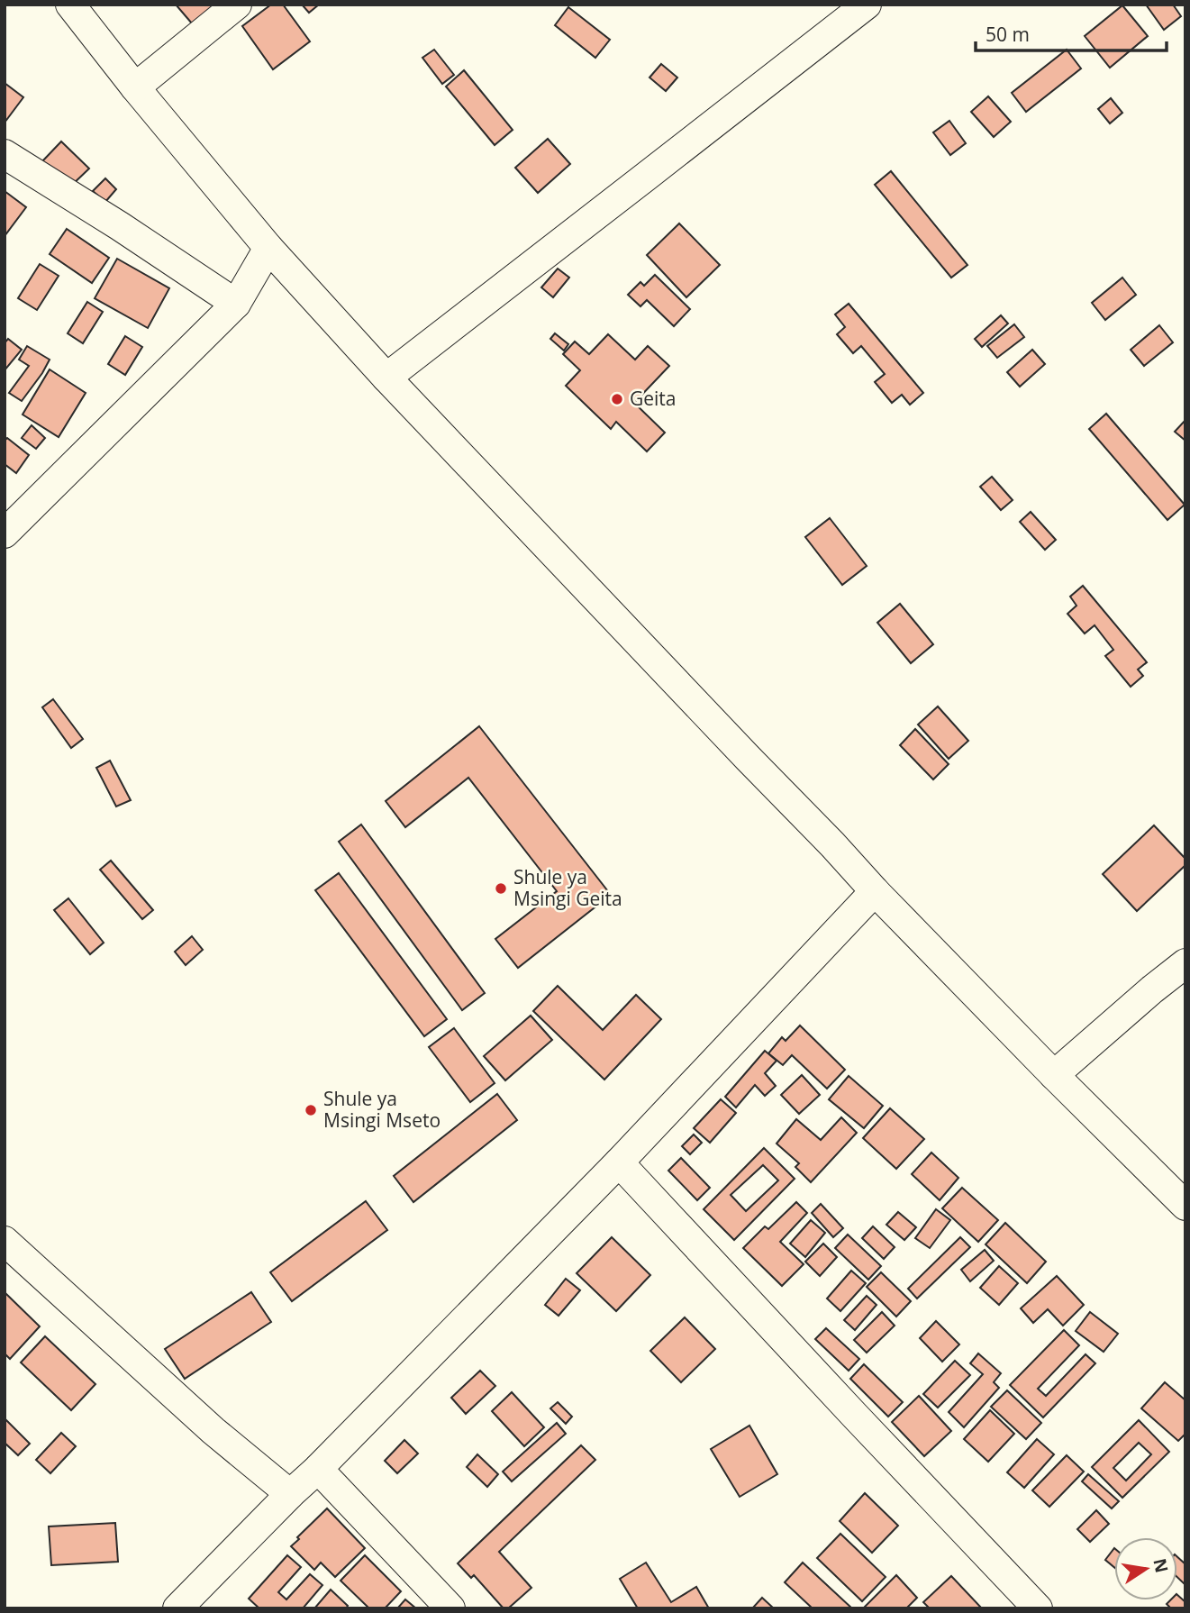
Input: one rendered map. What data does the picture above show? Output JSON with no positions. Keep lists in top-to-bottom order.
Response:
{
  "places": ["Geita", "Shule ya Msingi Geita", "Shule ya Msingi Mseto"],
  "scale_bar": "50 m",
  "north": "right"
}
